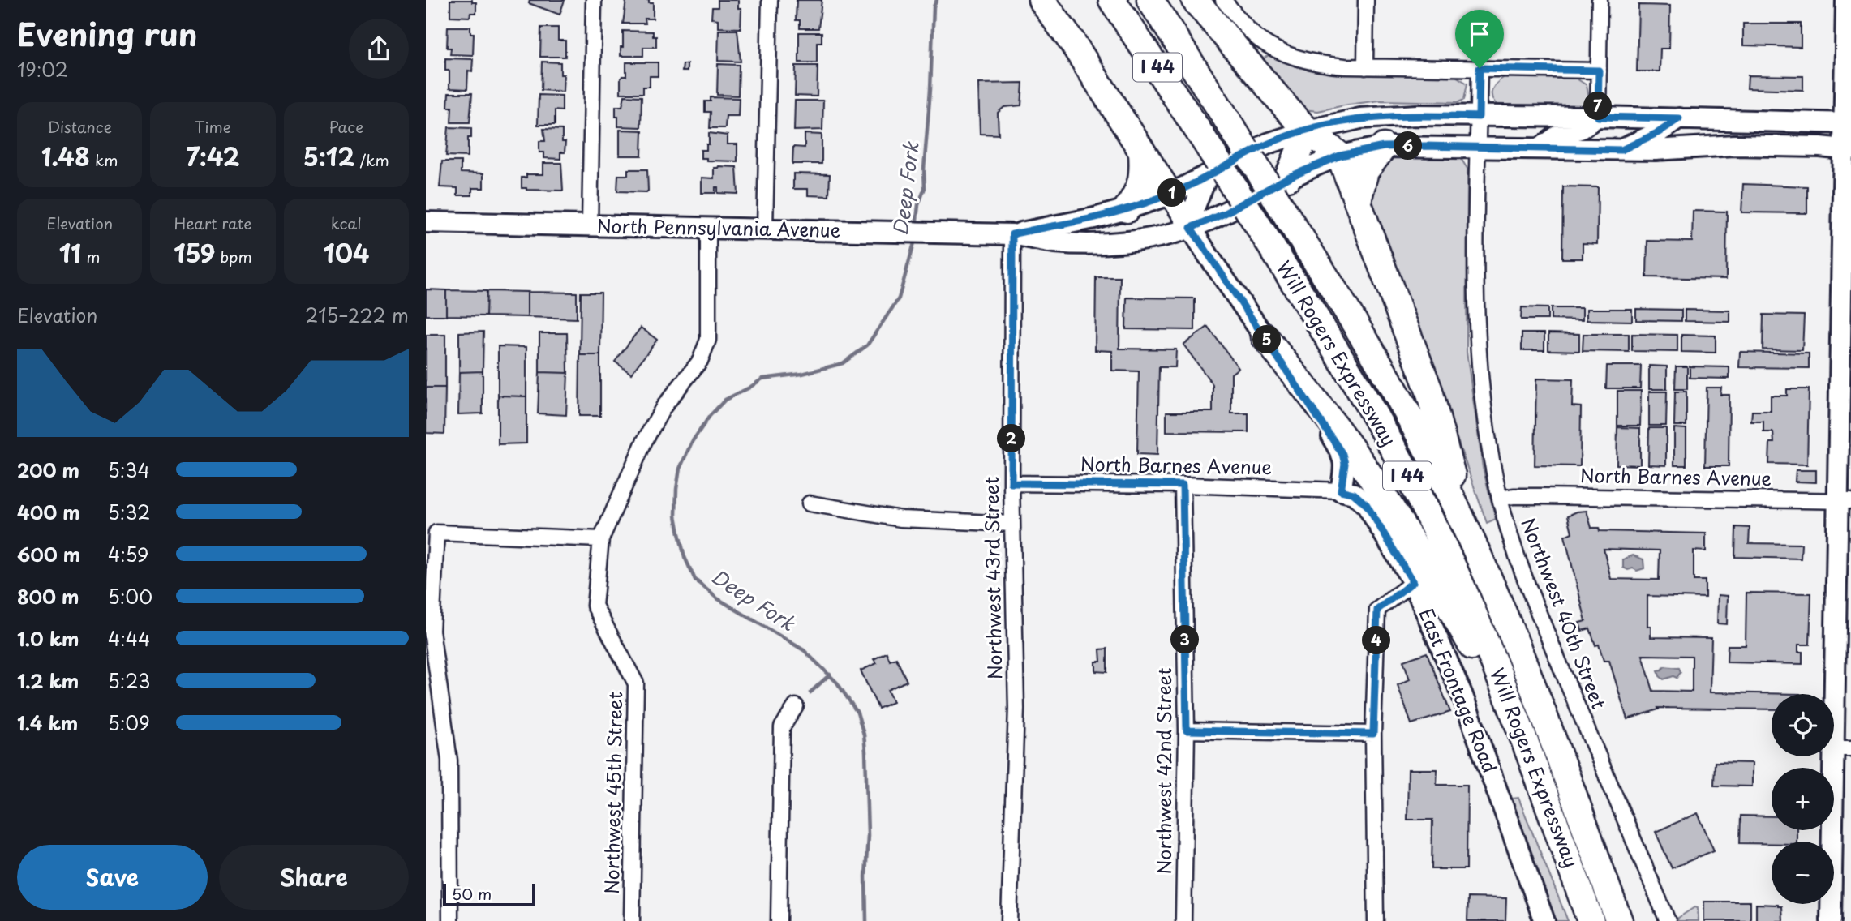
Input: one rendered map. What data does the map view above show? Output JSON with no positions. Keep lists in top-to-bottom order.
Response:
{
  "streets": {
    "highway": ["I 44", "Will Rogers Expressway"],
    "main road": ["North Pennsylvania Avenue", "East Frontage Road"],
    "street": [
      "North Barnes Avenue",
      "Northwest 43rd Street",
      "Northwest 40th Street",
      "Northwest 42nd Street",
      "Northwest 45th Street"
    ]
  },
  "crossings": [
    ["North Pennsylvania Avenue", "Northwest 43rd Street"],
    ["North Pennsylvania Avenue", "Northwest 40th Street"],
    ["North Pennsylvania Avenue", "Northwest 45th Street"],
    ["North Barnes Avenue", "Northwest 43rd Street"],
    ["North Barnes Avenue", "Northwest 40th Street"],
    ["North Barnes Avenue", "East Frontage Road"],
    ["North Barnes Avenue", "Northwest 42nd Street"]
  ],
  "water": ["Deep Fork"],
  "scale_bar": "50 m",
  "page": {
    "heading": ["Evening run", "19:02"],
    "pins": [
      "7",
      "6",
      "1",
      "5",
      "2",
      "3",
      "4"
    ],
    "stats": [
      ["Distance", "1.48 km"],
      ["Time", "7:42"],
      ["Pace", "5:12 /km"],
      ["Elevation", "11 m"],
      ["Heart rate", "159 bpm"],
      ["kcal", "104"]
    ],
    "chart": ["Elevation", "215–222 m"],
    "list": [
      {
        "name": "200 m",
        "note": "5:34"
      },
      {
        "name": "400 m",
        "note": "5:32"
      },
      {
        "name": "600 m",
        "note": "4:59"
      },
      {
        "name": "800 m",
        "note": "5:00"
      },
      {
        "name": "1.0 km",
        "note": "4:44"
      },
      {
        "name": "1.2 km",
        "note": "5:23"
      },
      {
        "name": "1.4 km",
        "note": "5:09"
      }
    ],
    "map_buttons": ["+", "−"],
    "buttons": ["Save", "Share"],
    "scale": "50 m"
  }
}
